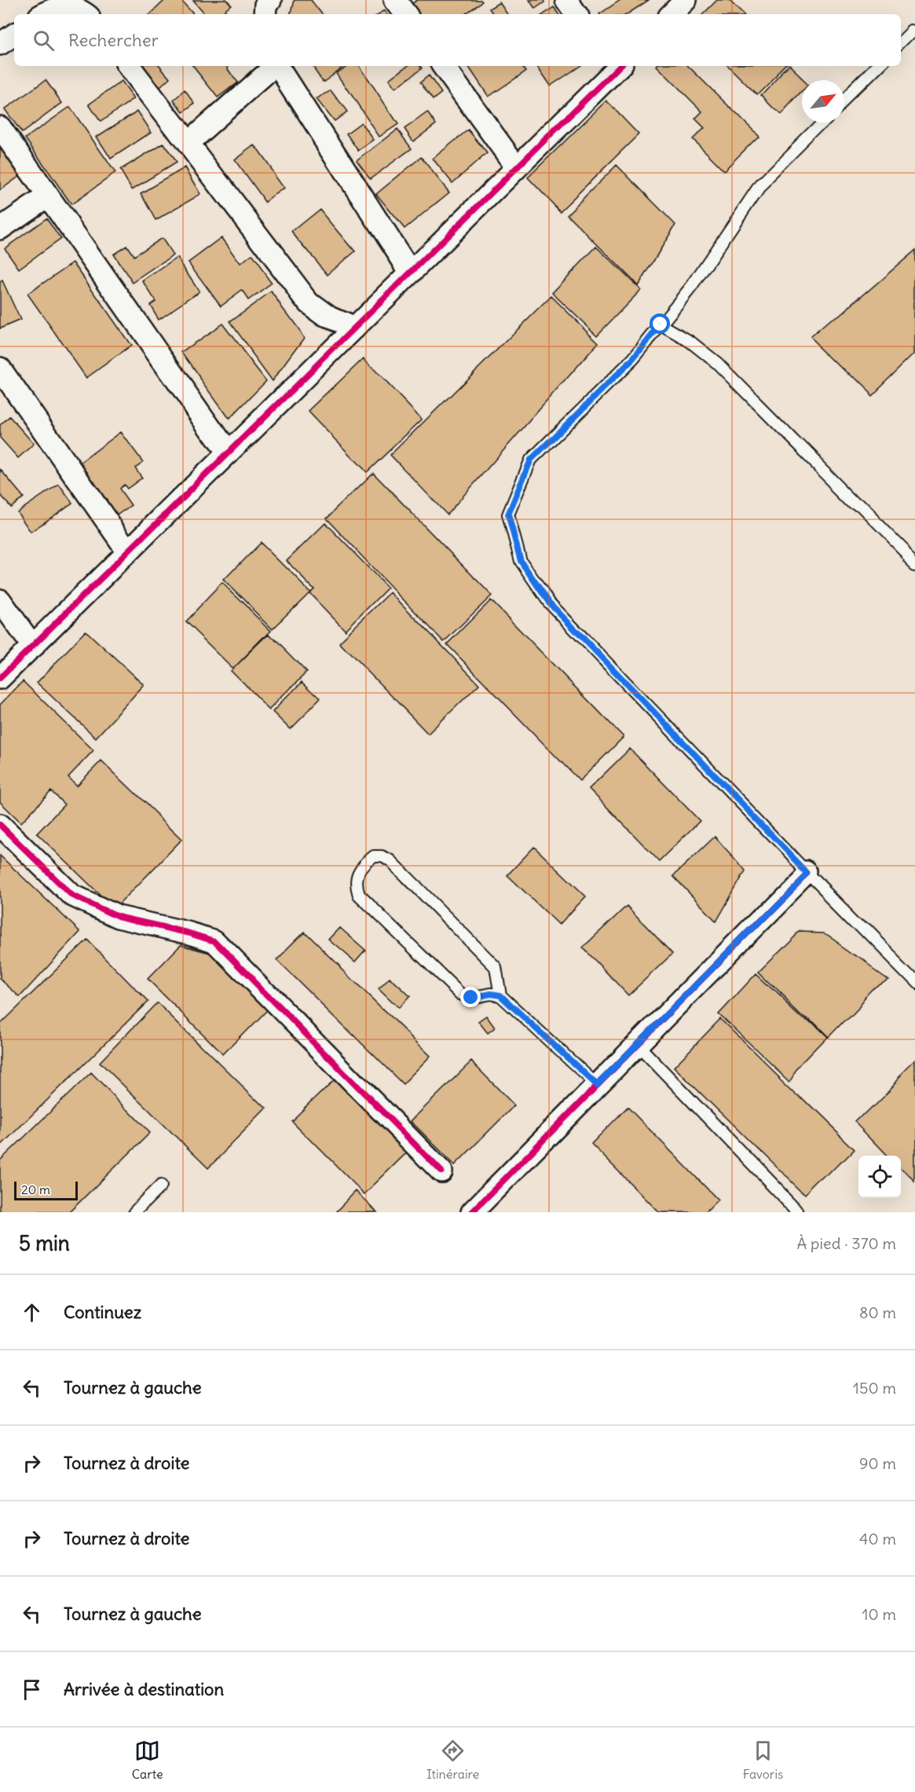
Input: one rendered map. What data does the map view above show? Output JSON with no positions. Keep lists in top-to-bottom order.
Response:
{
  "scale_bar": "20 m",
  "north": "top right",
  "page": {
    "search": "Rechercher",
    "scale": "20 m",
    "heading": ["5 min", "À pied · 370 m"],
    "list": [
      ["Continuez", "80 m"],
      ["Tournez à gauche", "150 m"],
      ["Tournez à droite", "90 m"],
      ["Tournez à droite", "40 m"],
      ["Tournez à gauche", "10 m"],
      "Arrivée à destination"
    ],
    "nav": ["Carte", "Itinéraire", "Favoris"]
  }
}
